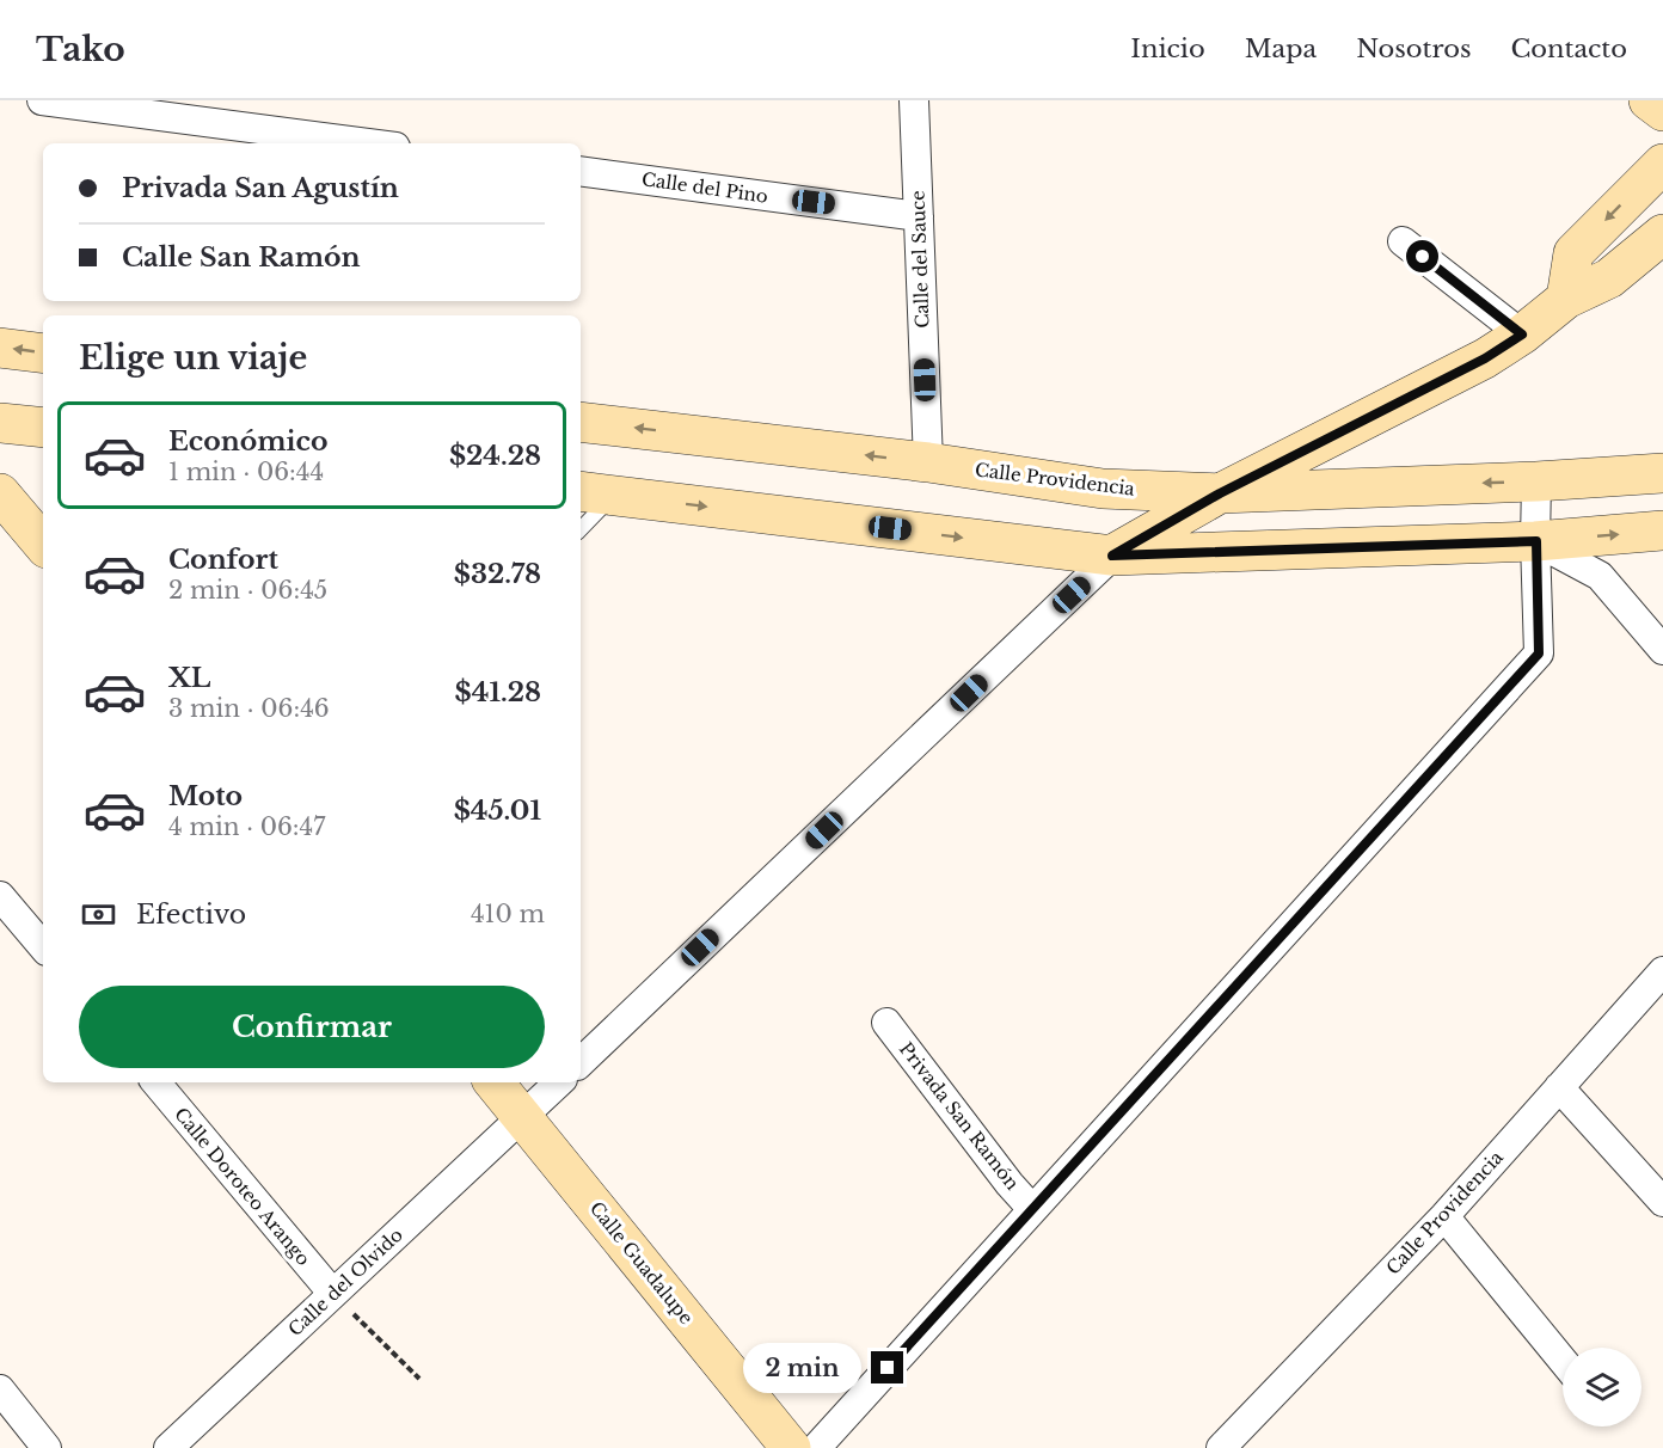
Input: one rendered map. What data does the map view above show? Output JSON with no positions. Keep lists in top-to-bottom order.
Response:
{
  "streets": {
    "main road": ["Calle Providencia", "Calle Guadalupe"],
    "street": [
      "Calle del Pino",
      "Calle del Sauce",
      "Privada San Ramón",
      "Calle Doroteo Arango",
      "Calle del Olvido"
    ]
  },
  "crossings": [
    ["Calle del Pino", "Calle del Sauce"],
    ["Calle del Sauce", "Calle Providencia"],
    ["Calle Doroteo Arango", "Calle del Olvido"],
    ["Calle Guadalupe", "Calle del Olvido"]
  ],
  "page": {
    "header": "Tako",
    "nav": [
      "Inicio",
      "Mapa",
      "Nosotros",
      "Contacto"
    ],
    "banner": ["Privada San Agustín", "Calle San Ramón"],
    "heading": "Elige un viaje",
    "list": [
      {
        "name": "Económico",
        "note": "1 min · 06:44",
        "value": "$24.28"
      },
      {
        "name": "Confort",
        "note": "2 min · 06:45",
        "value": "$32.78"
      },
      {
        "name": "XL",
        "note": "3 min · 06:46",
        "value": "$41.28"
      },
      {
        "name": "Moto",
        "note": "4 min · 06:47",
        "value": "$45.01"
      }
    ],
    "pay": ["Efectivo", "410 m"],
    "buttons": "Confirmar",
    "bubble": "2 min"
  }
}
